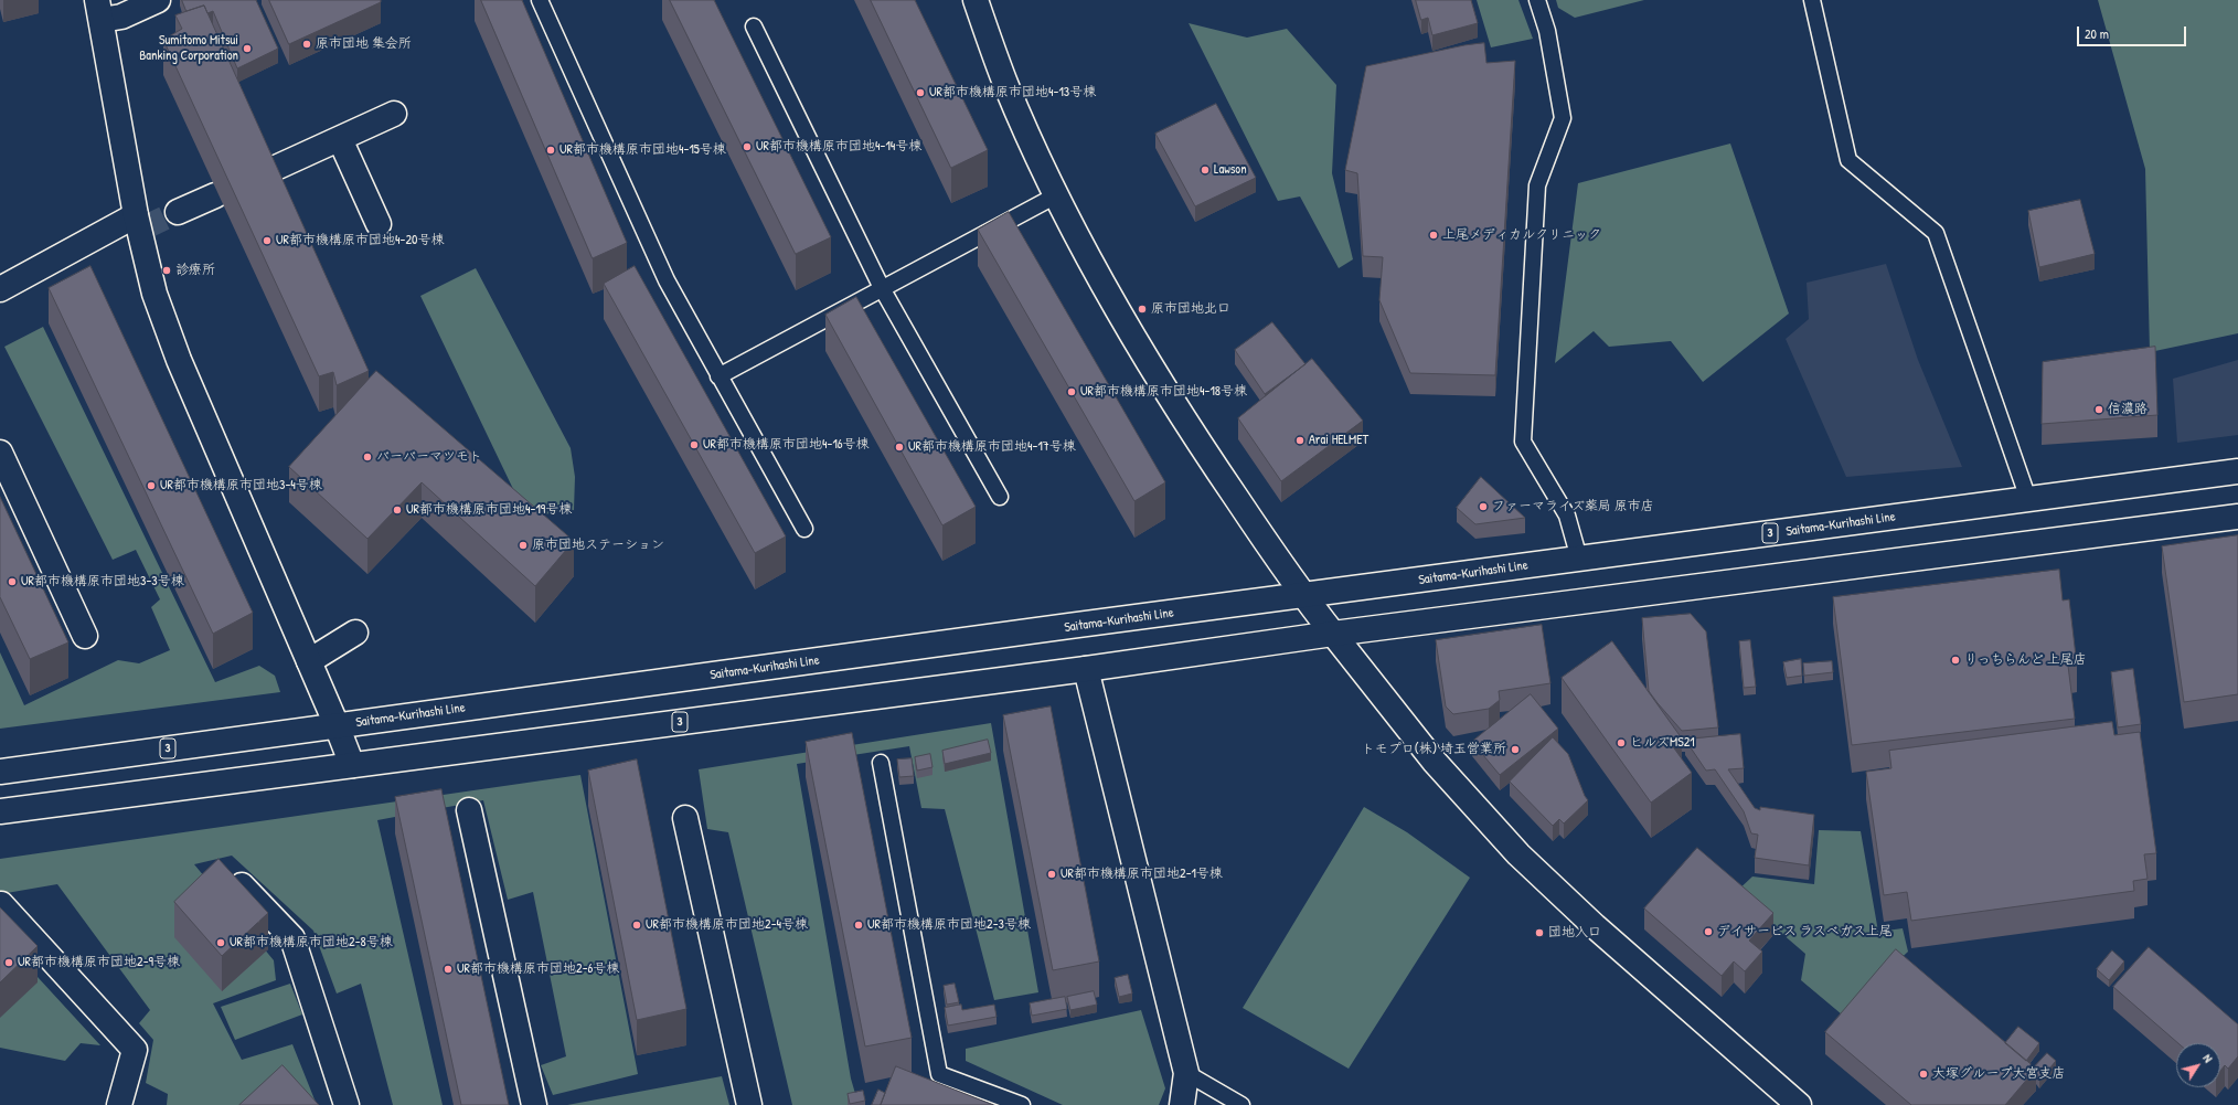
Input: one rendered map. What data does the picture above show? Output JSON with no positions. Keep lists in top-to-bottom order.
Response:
{
  "streets": {
    "street": ["Saitama-Kurihashi Line", "3"]
  },
  "places": [
    "原市団地 集会所",
    "Sumitomo Mitsui Banking Corporation",
    "UR都市機構原市団地4-13号棟",
    "UR都市機構原市団地4-14号棟",
    "UR都市機構原市団地4-15号棟",
    "Lawson",
    "上尾メディカルクリニック",
    "UR都市機構原市団地4-20号棟",
    "診療所",
    "原市団地北口",
    "UR都市機構原市団地4-18号棟",
    "信濃路",
    "Arai HELMET",
    "UR都市機構原市団地4-16号棟",
    "UR都市機構原市団地4-17号棟",
    "バーバーマツモト",
    "UR都市機構原市団地3-4号棟",
    "ファーマライズ薬局 原市店",
    "UR都市機構原市団地4-19号棟",
    "原市団地ステーション",
    "UR都市機構原市団地3-3号棟",
    "りっちらんど 上尾店",
    "ヒルズMS21",
    "トモプロ(株) 埼玉営業所",
    "UR都市機構原市団地2-1号棟",
    "UR都市機構原市団地2-4号棟",
    "UR都市機構原市団地2-3号棟",
    "デイサービス ラスベガス上尾",
    "団地入口",
    "UR都市機構原市団地2-8号棟",
    "UR都市機構原市団地2-9号棟",
    "UR都市機構原市団地2-6号棟",
    "大塚グループ大宮支店"
  ],
  "scale_bar": "20 m",
  "north": "top right"
}
